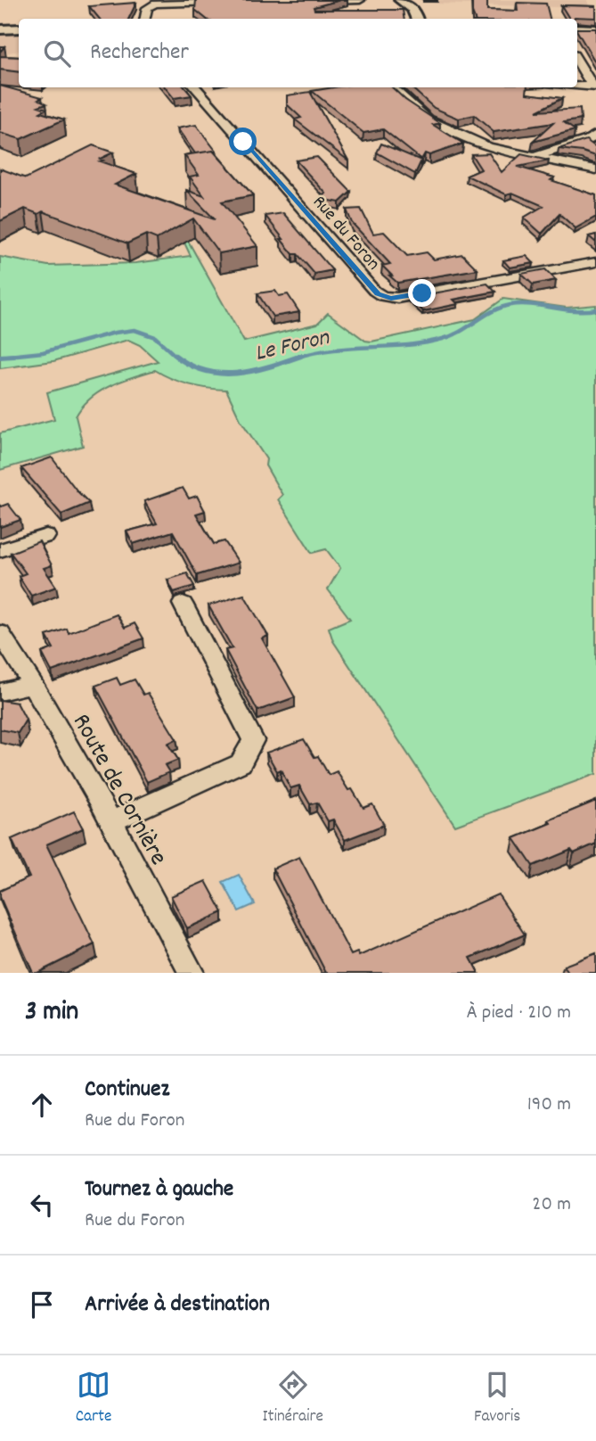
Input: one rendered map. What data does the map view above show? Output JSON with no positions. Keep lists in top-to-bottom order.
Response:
{
  "streets": {
    "street": ["Rue du Foron", "Route de Cornière"]
  },
  "water": ["Le Foron"],
  "page": {
    "search": "Rechercher",
    "heading": ["3 min", "À pied · 210 m"],
    "list": [
      ["Continuez", "Rue du Foron", "190 m"],
      ["Tournez à gauche", "Rue du Foron", "20 m"],
      "Arrivée à destination"
    ],
    "nav": ["Carte", "Itinéraire", "Favoris"]
  }
}
